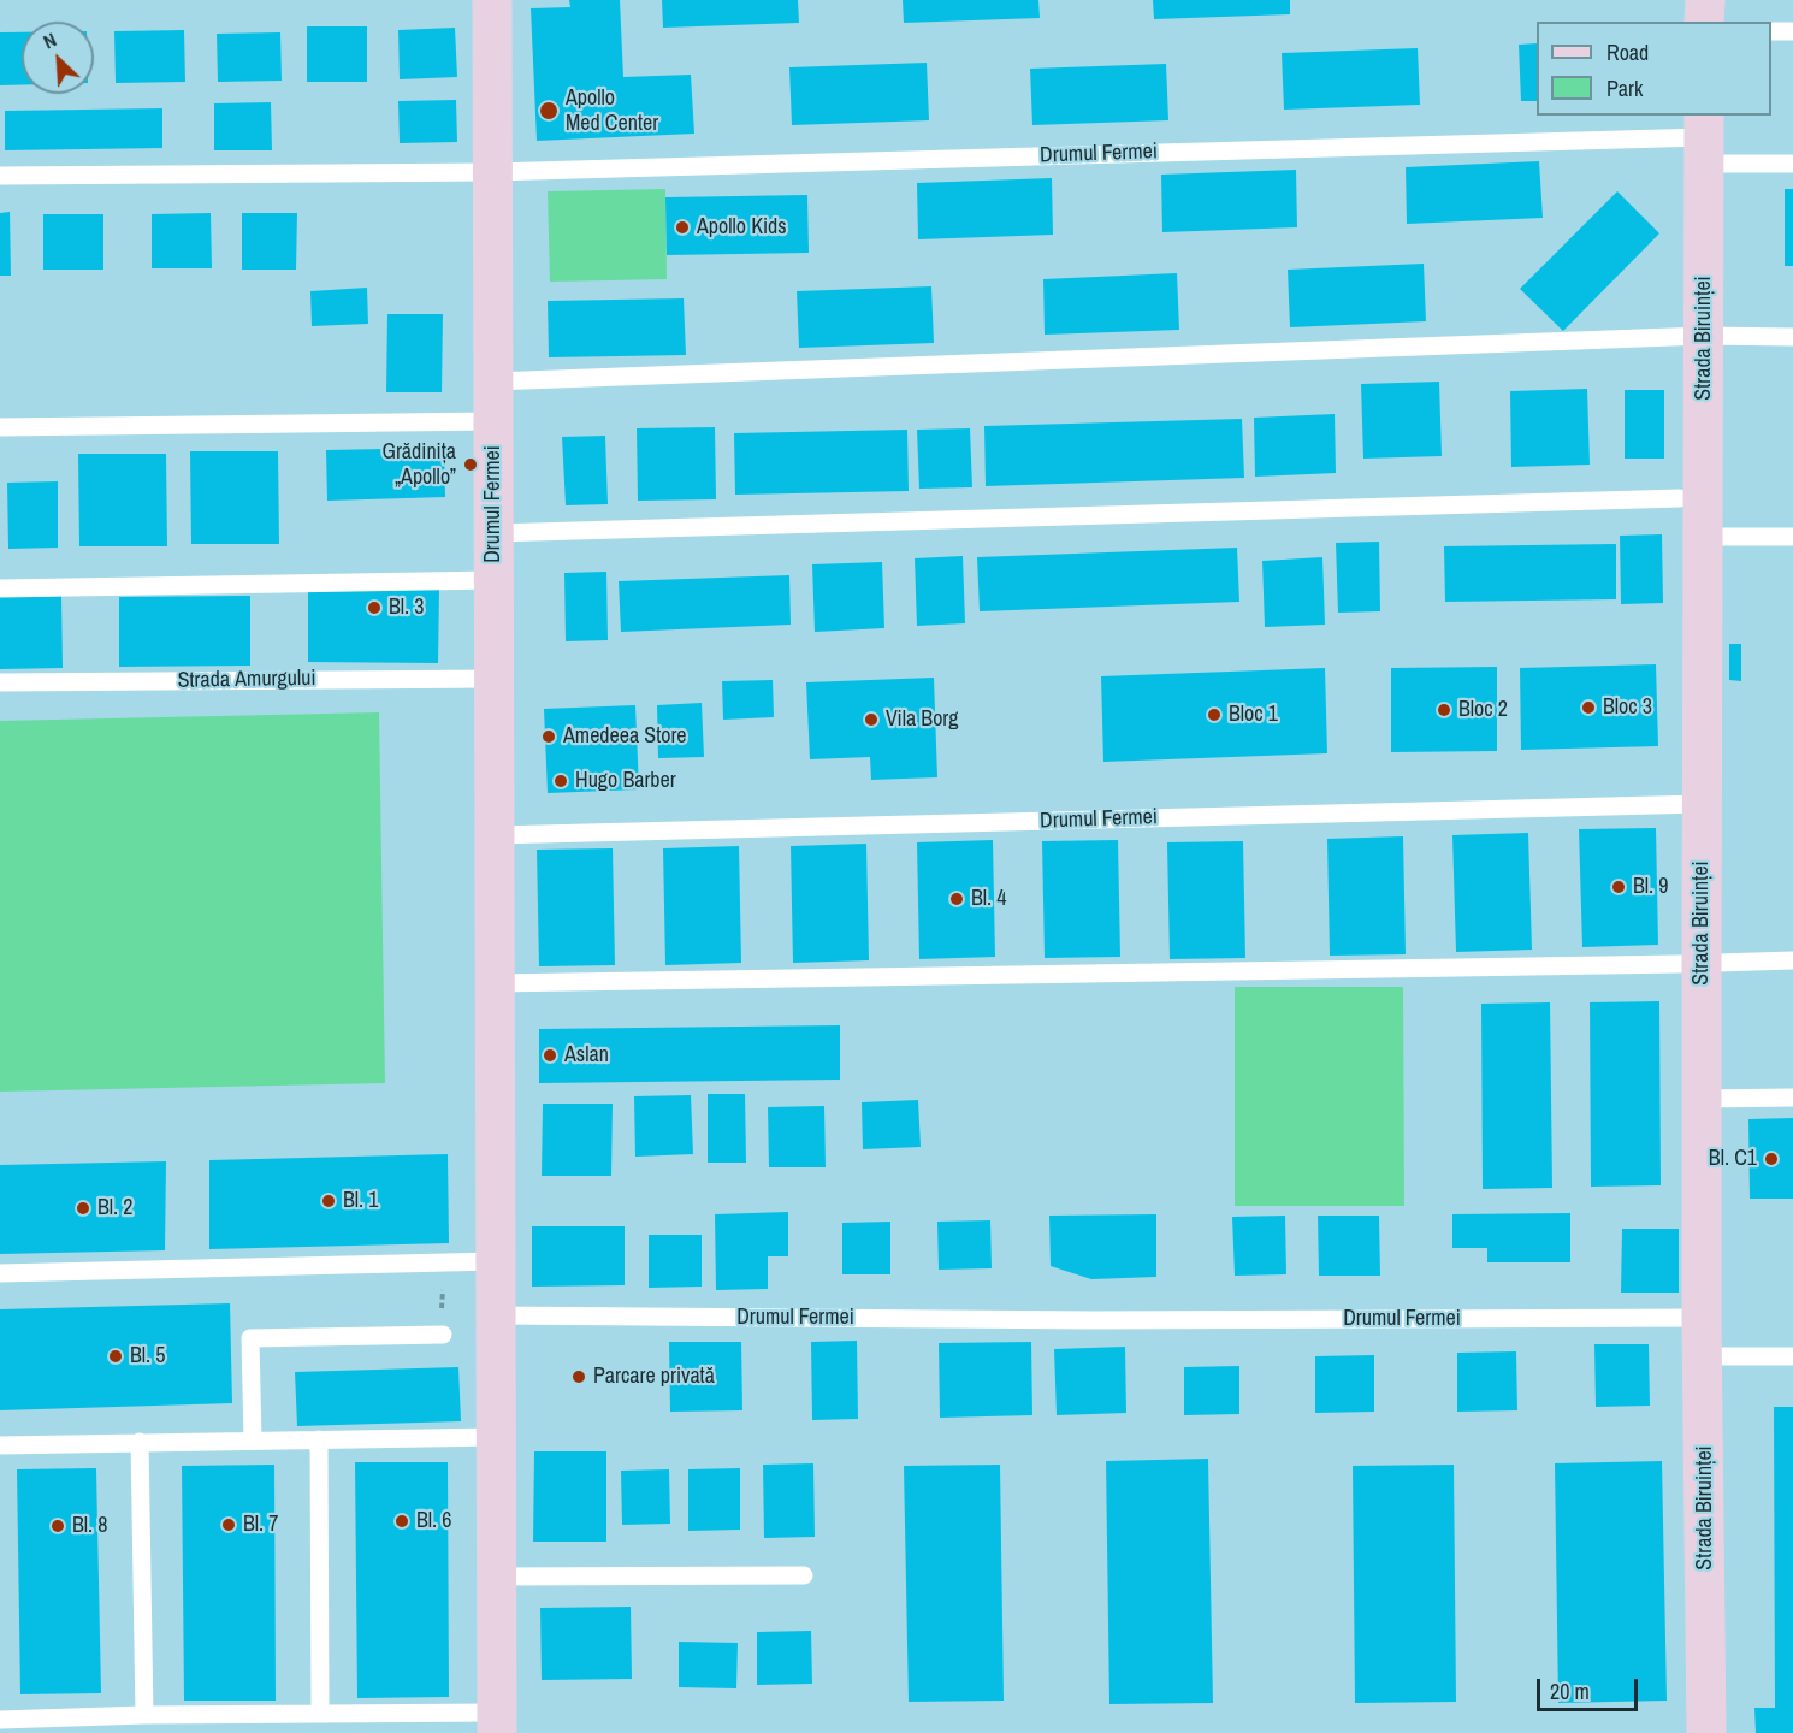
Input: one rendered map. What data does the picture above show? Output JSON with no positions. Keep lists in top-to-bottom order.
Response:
{
  "streets": {
    "street": ["Drumul Fermei", "Strada Biruinței"],
    "lane": ["Strada Amurgului"]
  },
  "crossings": [
    ["Drumul Fermei", "Strada Biruinței"],
    ["Drumul Fermei", "Strada Amurgului"]
  ],
  "places": [
    "Apollo Med Center",
    "Apollo Kids",
    "Grădinița „Apollo”",
    "Bl. 3",
    "Bloc 3",
    "Bloc 2",
    "Bloc 1",
    "Vila Borg",
    "Amedeea Store",
    "Hugo Barber",
    "Bl. 9",
    "Bl. 4",
    "Aslan",
    "Bl. C1",
    "Bl. 1",
    "Bl. 2",
    "Bl. 5",
    "Parcare privată",
    "Bl. 6",
    "Bl. 7",
    "Bl. 8"
  ],
  "legend": ["Road", "Park"],
  "scale_bar": "20 m",
  "north": "top left"
}
